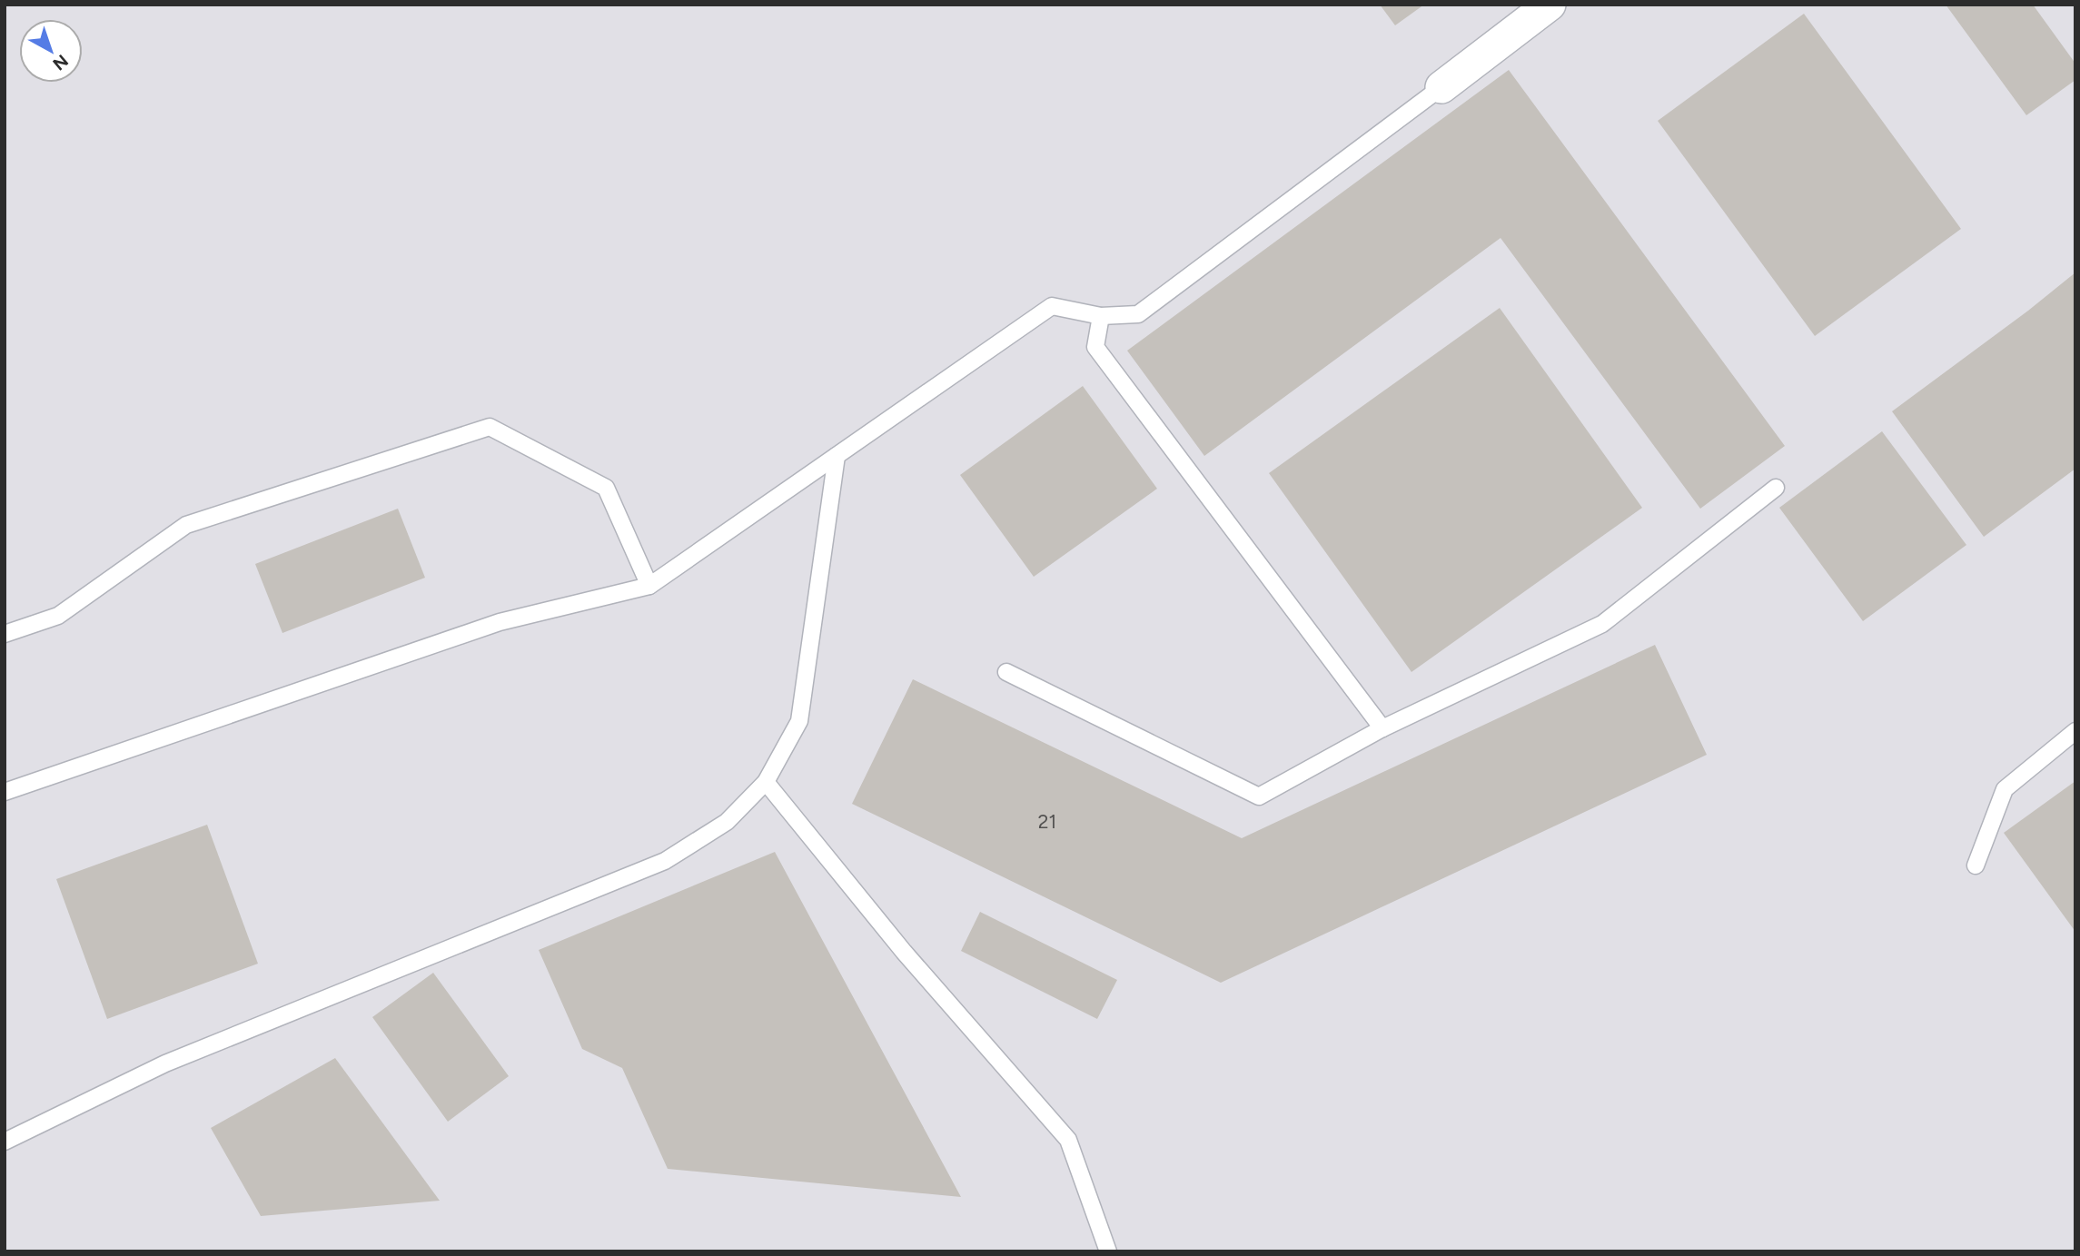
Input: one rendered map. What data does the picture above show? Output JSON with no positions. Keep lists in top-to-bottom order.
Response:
{
  "house_numbers": ["21"],
  "north": "bottom right"
}
